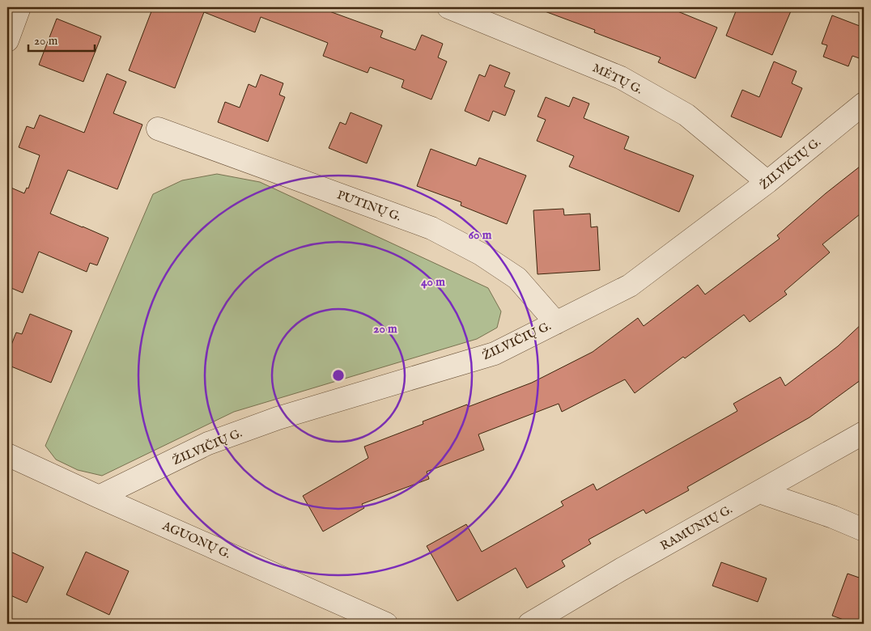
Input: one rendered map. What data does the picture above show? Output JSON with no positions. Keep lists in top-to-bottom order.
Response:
{
  "streets": {
    "street": [
      "MĖTŲ G.",
      "ŽILVIČIŲ G.",
      "PUTINŲ G.",
      "RAMUNIŲ G.",
      "AGUONŲ G."
    ]
  },
  "crossings": [
    ["MĖTŲ G.", "ŽILVIČIŲ G."],
    ["ŽILVIČIŲ G.", "PUTINŲ G."],
    ["ŽILVIČIŲ G.", "AGUONŲ G."]
  ],
  "scale_bar": "20 m",
  "rings": ["60 m", "40 m", "20 m"]
}
